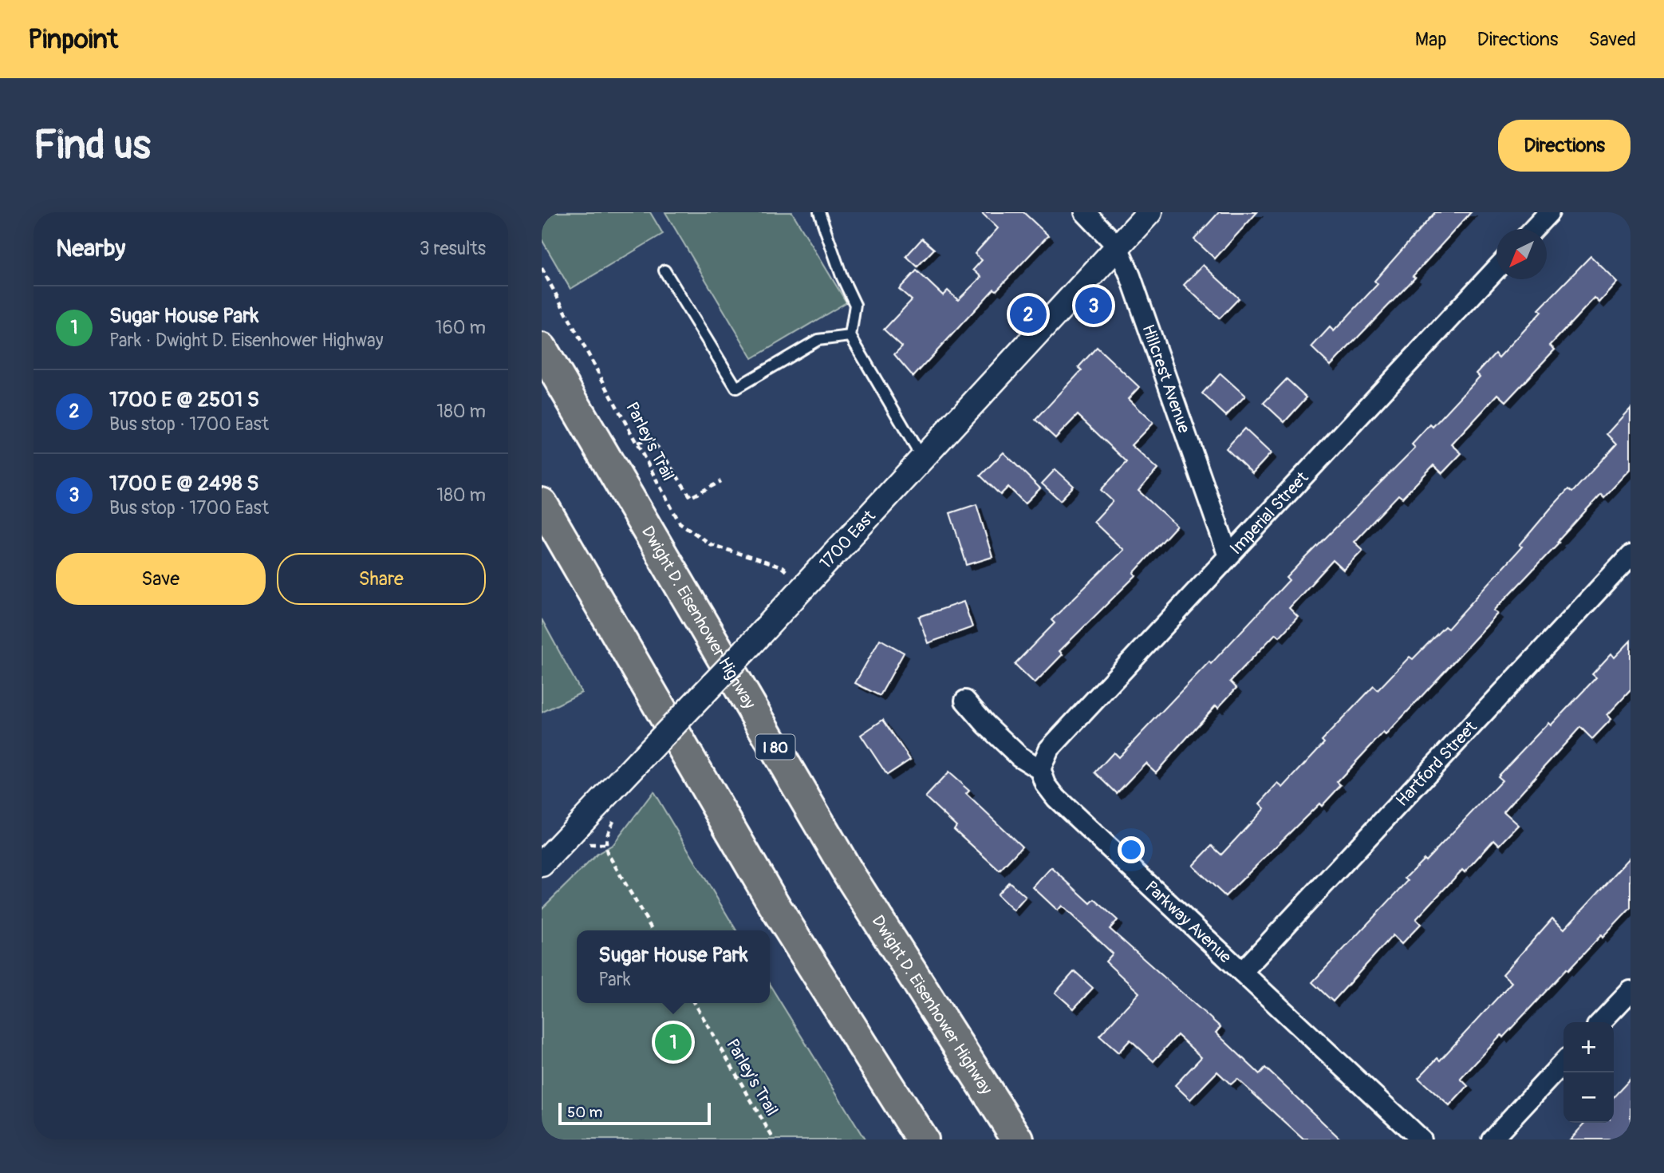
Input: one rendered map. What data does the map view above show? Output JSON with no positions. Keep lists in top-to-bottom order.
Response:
{
  "streets": {
    "highway": ["Dwight D. Eisenhower Highway", "I 80"],
    "street": [
      "Hillcrest Avenue",
      "Imperial Street",
      "1700 East",
      "Hartford Street",
      "Parkway Avenue"
    ],
    "path": ["Parley's Trail"]
  },
  "crossings": [
    ["Hillcrest Avenue", "Imperial Street"],
    ["Hillcrest Avenue", "1700 East"],
    ["Imperial Street", "Parkway Avenue"],
    ["Hartford Street", "Parkway Avenue"]
  ],
  "scale_bar": "50 m",
  "north": "bottom left",
  "page": {
    "header": "Pinpoint",
    "nav": ["Map", "Directions", "Saved"],
    "buttons": [
      "Directions",
      ["Save", "Share"]
    ],
    "title": "Find us",
    "heading": ["Nearby", "3 results"],
    "pins": ["3", "2", "1"],
    "list": [
      {
        "mark": "1",
        "name": "Sugar House Park",
        "note": "Park · Dwight D. Eisenhower Highway",
        "value": "160 m"
      },
      {
        "mark": "2",
        "name": "1700 E @ 2501 S",
        "note": "Bus stop · 1700 East",
        "value": "180 m"
      },
      {
        "mark": "3",
        "name": "1700 E @ 2498 S",
        "note": "Bus stop · 1700 East",
        "value": "180 m"
      }
    ],
    "popup": ["Sugar House Park", "Park"],
    "map_buttons": ["+", "−"],
    "scale": "50 m"
  }
}
